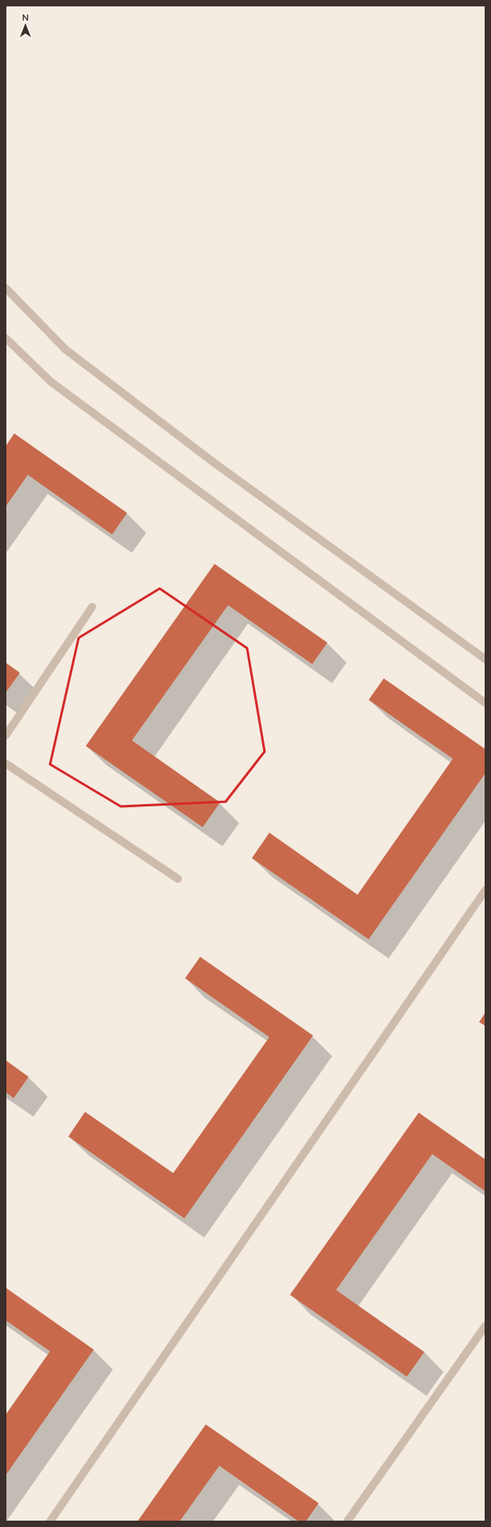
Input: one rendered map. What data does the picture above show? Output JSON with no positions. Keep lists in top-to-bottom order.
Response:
{
  "north": "top"
}
